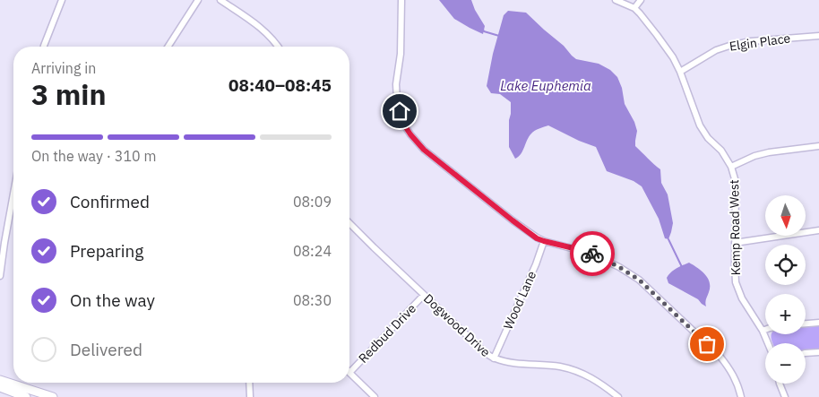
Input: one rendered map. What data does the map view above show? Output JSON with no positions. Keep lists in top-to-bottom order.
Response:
{
  "streets": {
    "street": [
      "Elgin Place",
      "Kemp Road West",
      "Wood Lane",
      "Dogwood Drive",
      "Redbud Drive"
    ]
  },
  "crossings": [
    ["Elgin Place", "Kemp Road West"],
    ["Wood Lane", "Dogwood Drive"],
    ["Dogwood Drive", "Redbud Drive"]
  ],
  "water": ["Lake Euphemia"],
  "north": "bottom",
  "page": {
    "heading": ["3 min", "Arriving in", "08:40–08:45"],
    "bar": "On the way · 310 m",
    "list": [
      ["Confirmed", "08:09"],
      ["Preparing", "08:24"],
      ["On the way", "08:30"],
      "Delivered"
    ],
    "map_buttons": ["+", "−"]
  }
}
